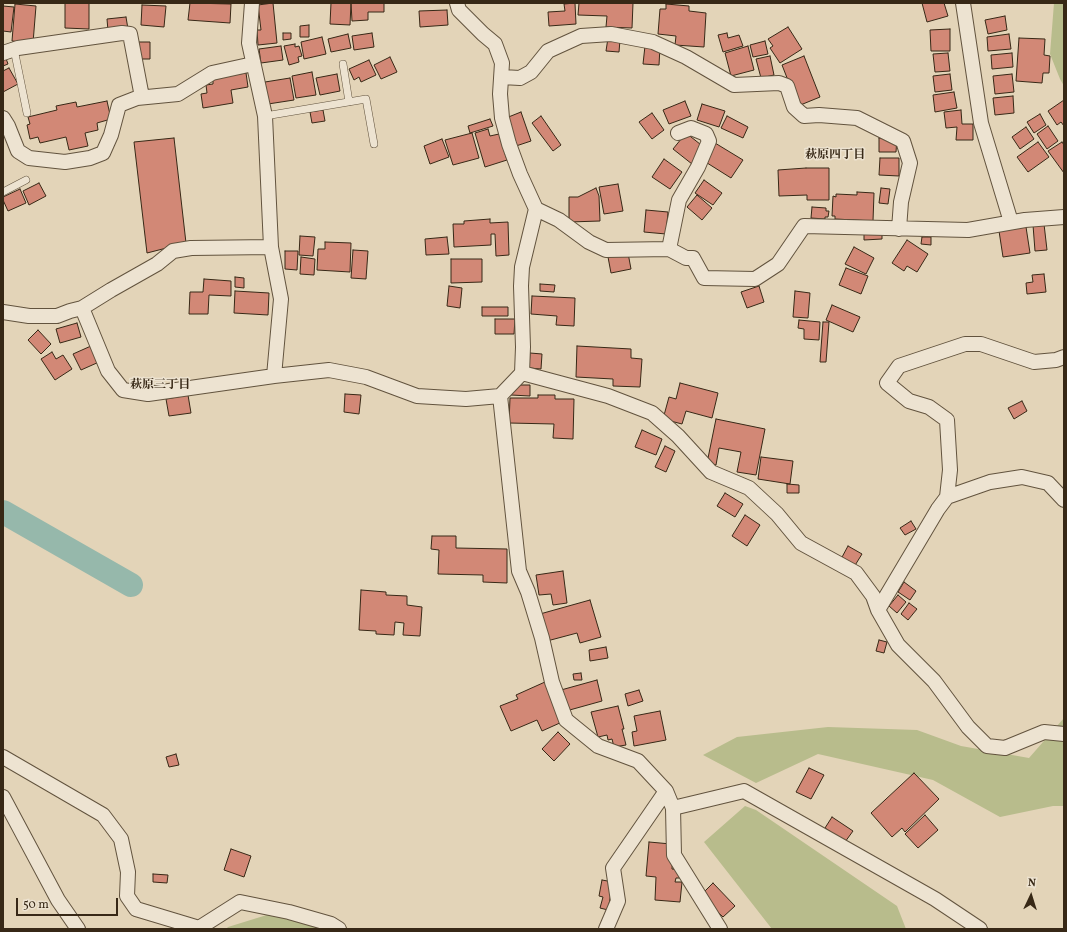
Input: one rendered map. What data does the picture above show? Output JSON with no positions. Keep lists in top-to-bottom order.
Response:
{
  "districts": ["萩原四丁目", "萩原三丁目"],
  "scale_bar": "50 m",
  "north": "top"
}
